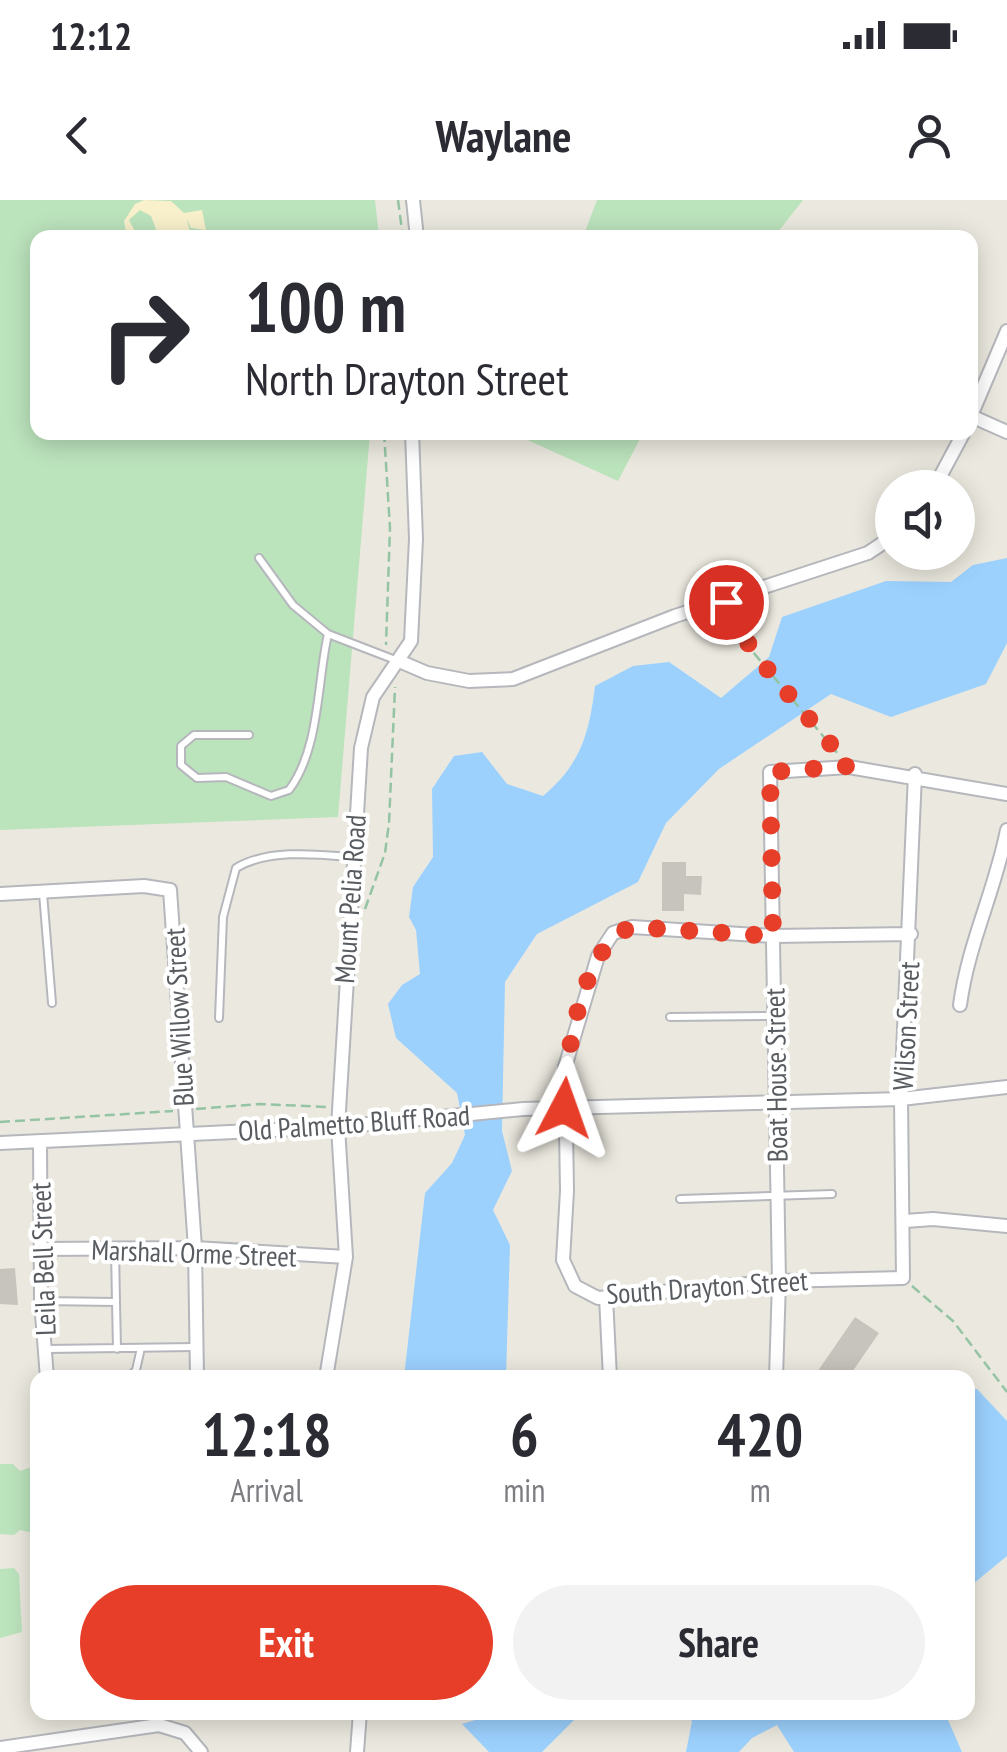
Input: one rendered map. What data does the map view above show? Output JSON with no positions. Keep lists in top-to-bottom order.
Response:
{
  "streets": {
    "street": [
      "Mount Pelia Road",
      "Blue Willow Street",
      "Wilson Street",
      "Boat House Street",
      "Old Palmetto Bluff Road",
      "Marshall Orme Street",
      "Leila Bell Street",
      "South Drayton Street"
    ]
  },
  "crossings": [
    ["Mount Pelia Road", "Old Palmetto Bluff Road"],
    ["Mount Pelia Road", "Marshall Orme Street"],
    ["Blue Willow Street", "Old Palmetto Bluff Road"],
    ["Blue Willow Street", "Marshall Orme Street"],
    ["Wilson Street", "Boat House Street"],
    ["Wilson Street", "Old Palmetto Bluff Road"],
    ["Wilson Street", "South Drayton Street"],
    ["Boat House Street", "Old Palmetto Bluff Road"],
    ["Boat House Street", "South Drayton Street"],
    ["Old Palmetto Bluff Road", "Leila Bell Street"],
    ["Old Palmetto Bluff Road", "South Drayton Street"],
    ["Marshall Orme Street", "Leila Bell Street"]
  ],
  "page": {
    "status": "12:12",
    "header": "Waylane",
    "turn": ["100 m", "North Drayton Street"],
    "eta": [
      "12:18",
      "Arrival",
      "6",
      "min",
      "420",
      "m"
    ],
    "buttons": ["Exit", "Share"]
  }
}
